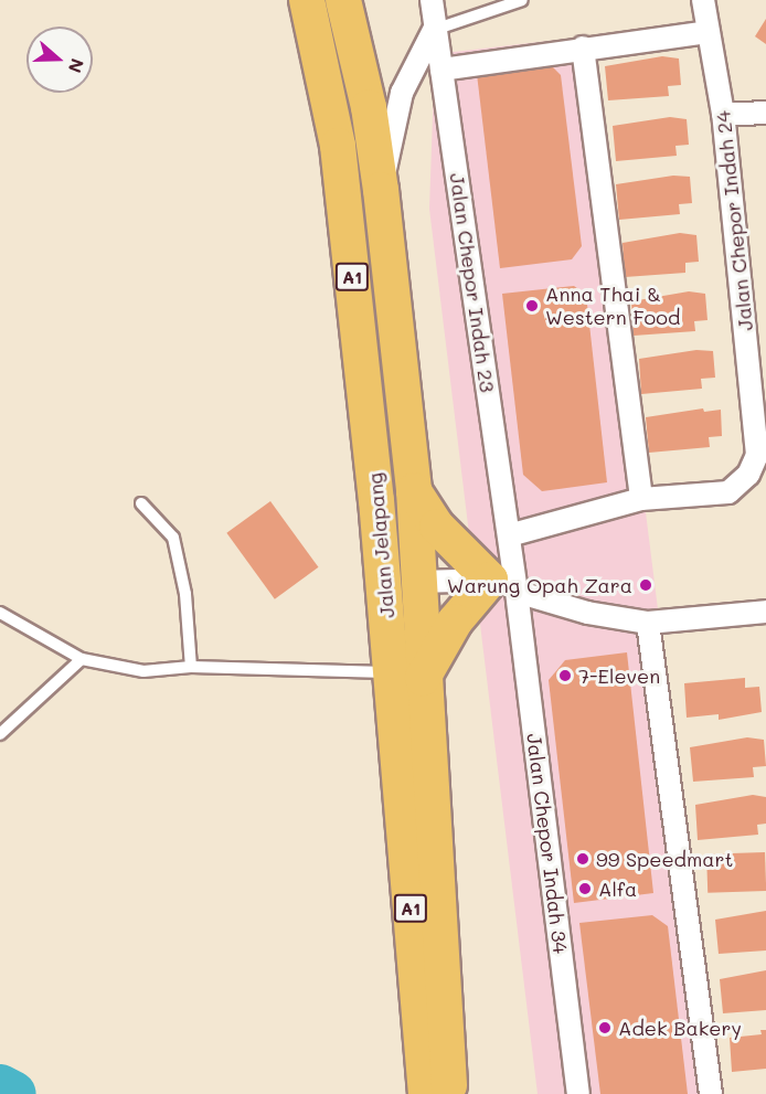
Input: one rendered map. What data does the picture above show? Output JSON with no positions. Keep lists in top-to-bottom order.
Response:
{
  "streets": {
    "main road": ["A1", "Jalan Jelapang"],
    "street": ["Jalan Chepor Indah 24", "Jalan Chepor Indah 23", "Jalan Chepor Indah 34"]
  },
  "crossings": [
    ["Jalan Chepor Indah 23", "Jalan Chepor Indah 34"]
  ],
  "places": [
    "Anna Thai & Western Food",
    "Warung Opah Zara",
    "7-Eleven",
    "99 Speedmart",
    "Alfa",
    "Adek Bakery"
  ],
  "north": "right"
}
